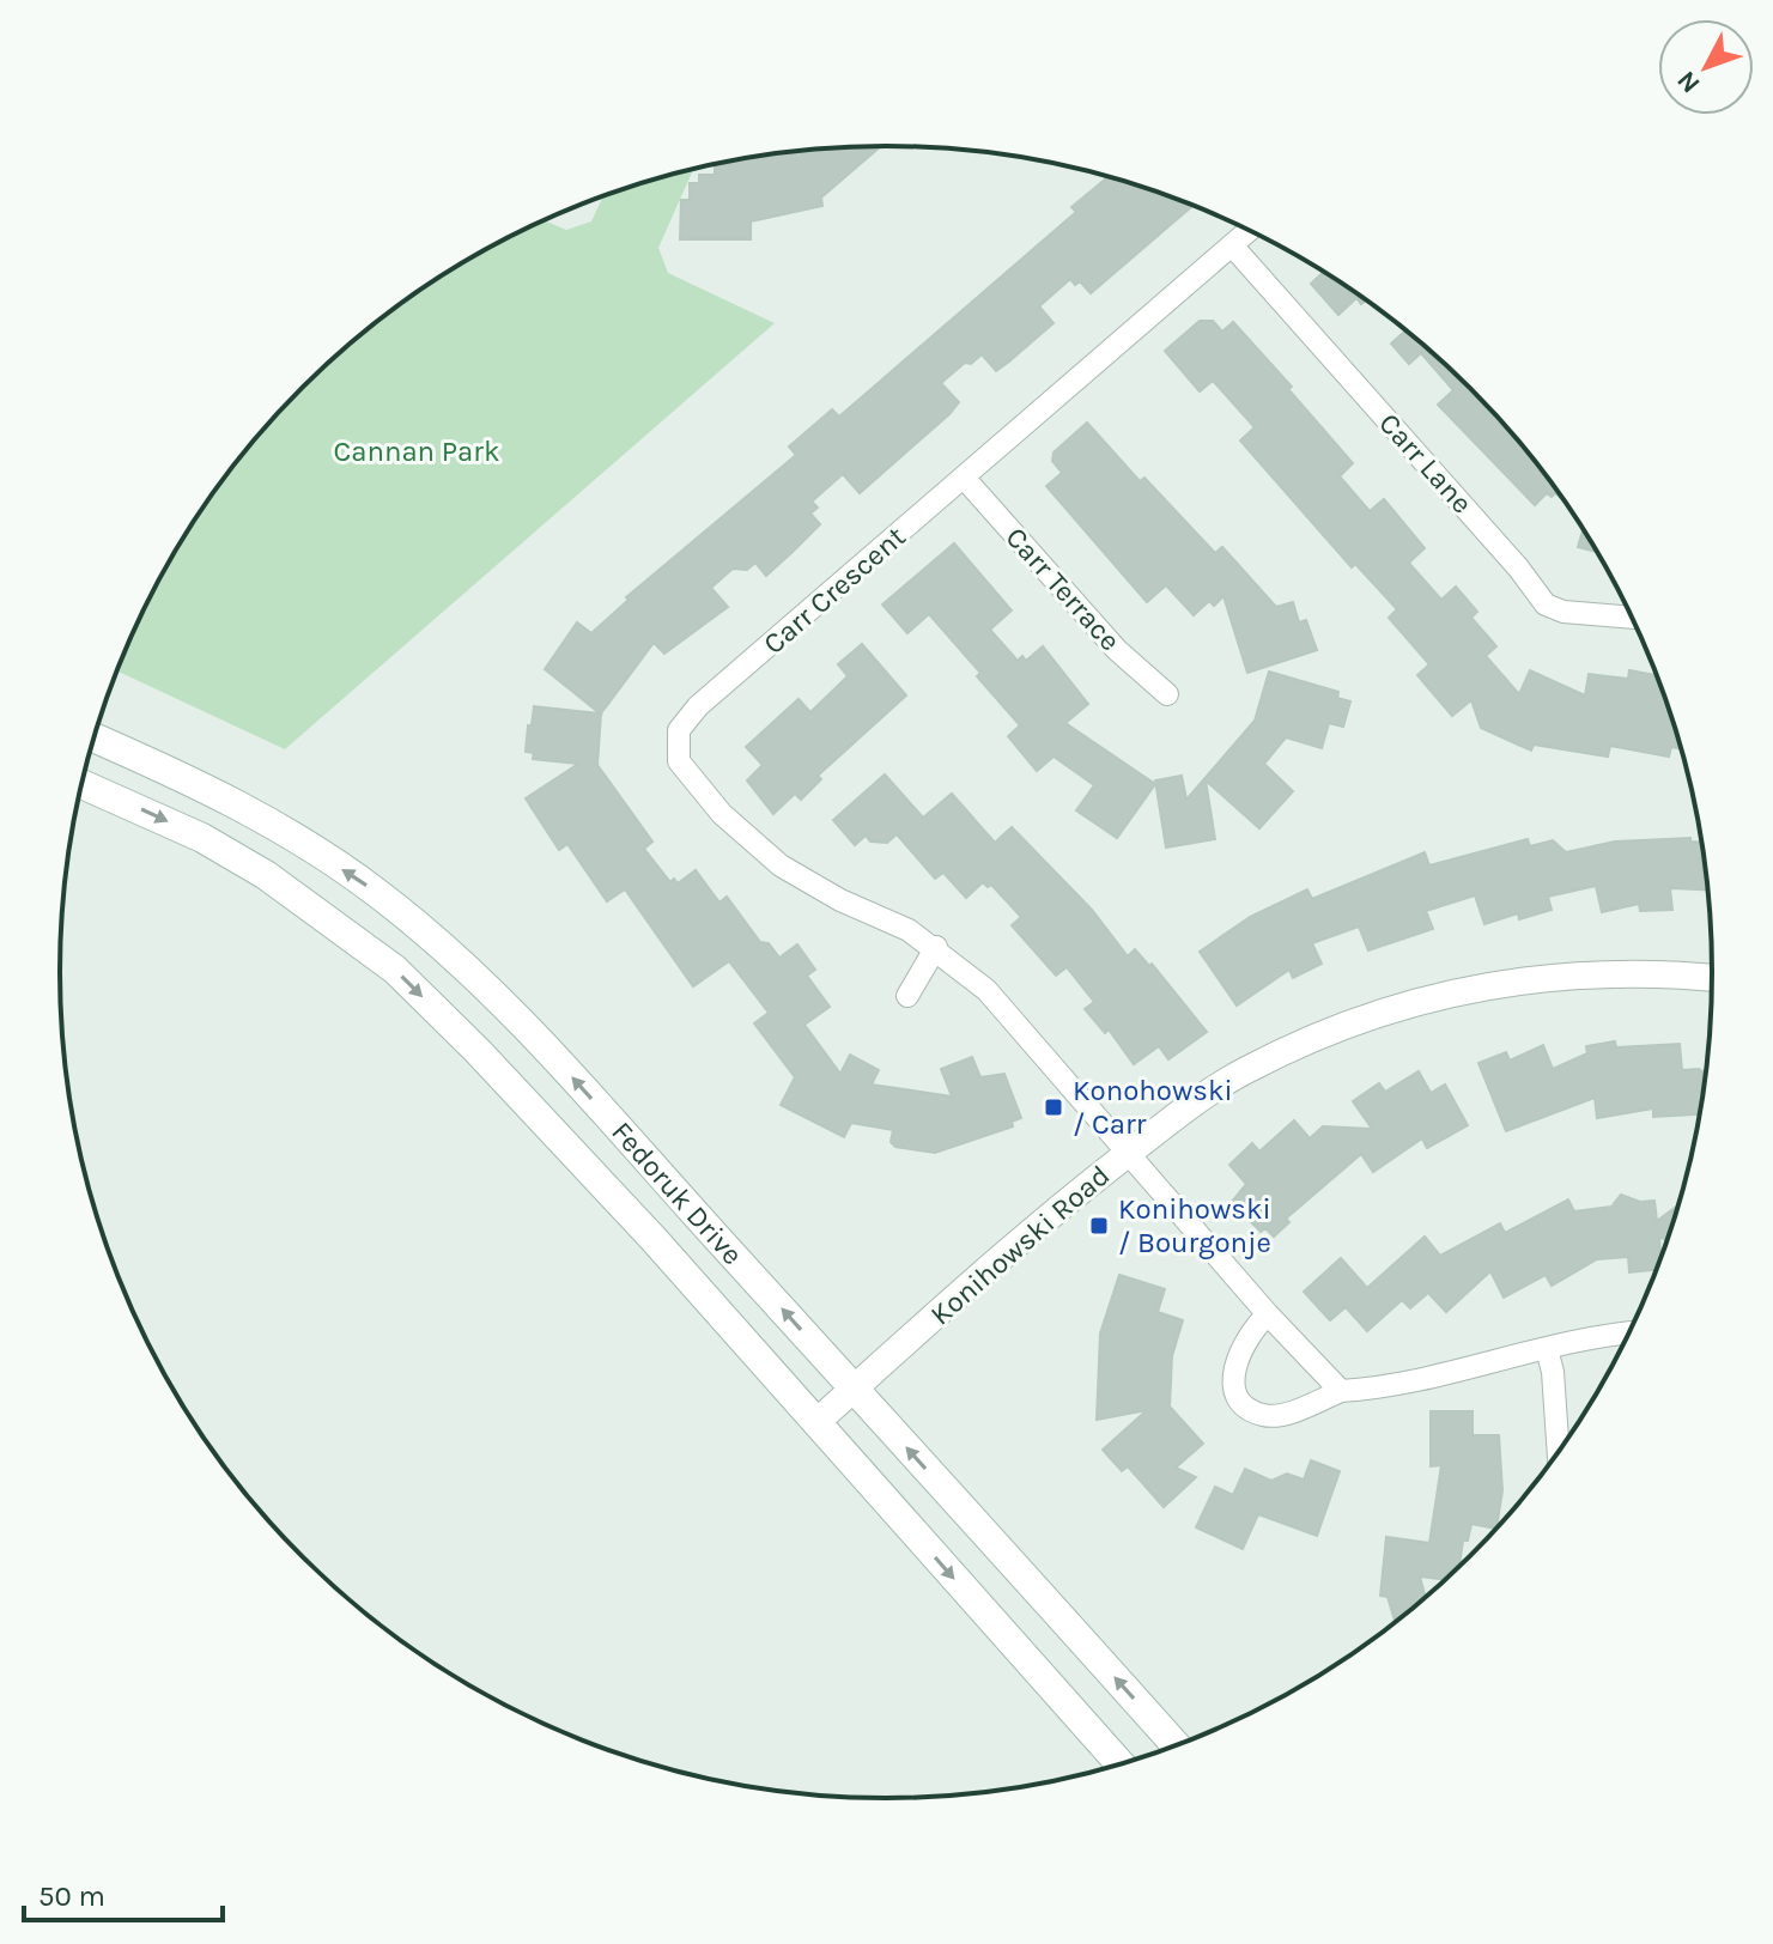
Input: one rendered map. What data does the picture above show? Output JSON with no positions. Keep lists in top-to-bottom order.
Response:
{
  "streets": {
    "main road": ["Fedoruk Drive"],
    "street": [
      "Carr Lane",
      "Carr Terrace",
      "Carr Crescent",
      "Konihowski Road"
    ]
  },
  "crossings": [
    ["Carr Lane", "Carr Crescent"],
    ["Carr Terrace", "Carr Crescent"],
    ["Carr Crescent", "Konihowski Road"],
    ["Fedoruk Drive", "Konihowski Road"]
  ],
  "parks": ["Cannan Park"],
  "places": {
    "transit": ["Konohowski / Carr", "Konihowski / Bourgonje"]
  },
  "scale_bar": "50 m",
  "north": "bottom left"
}
